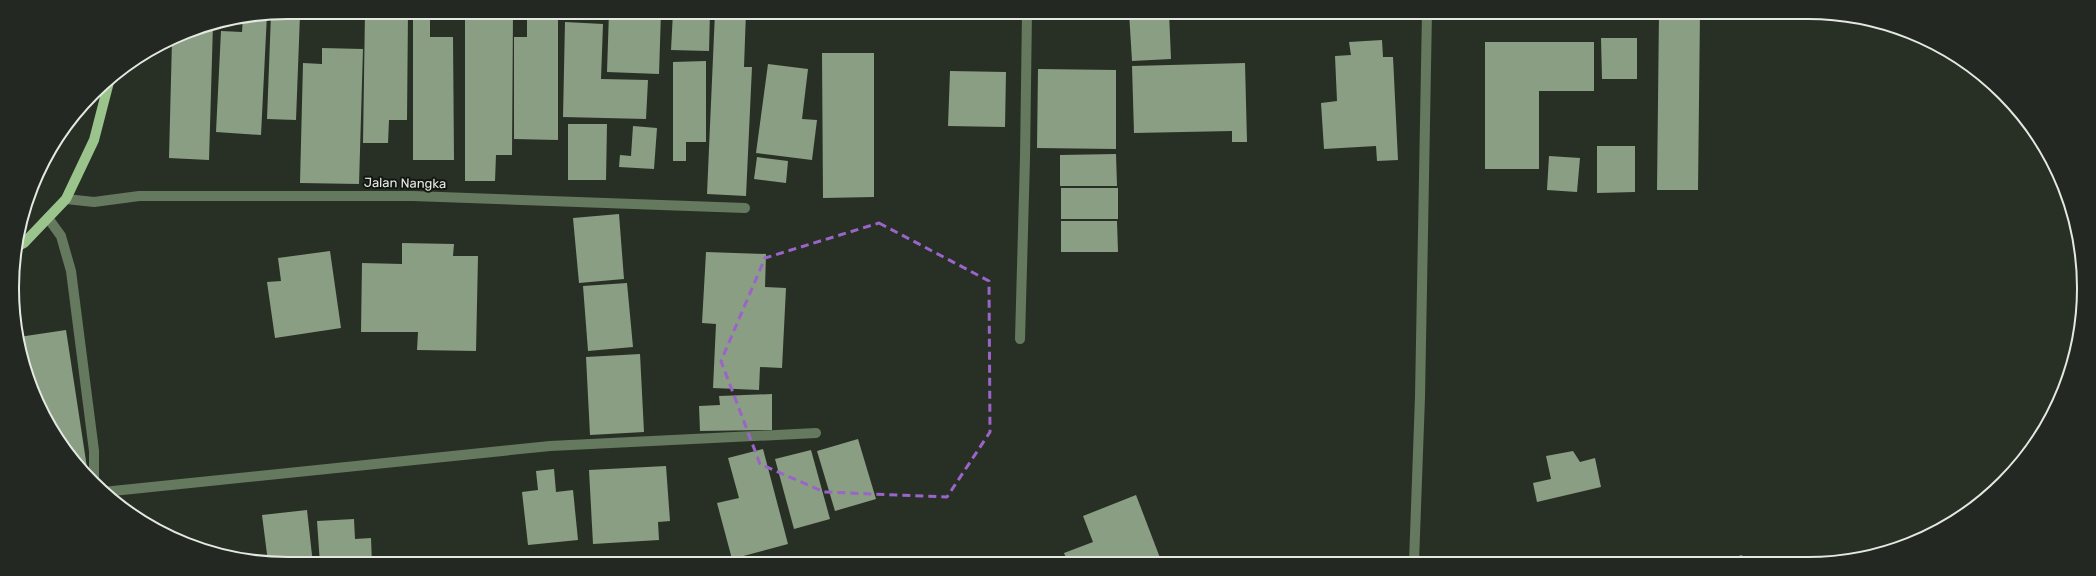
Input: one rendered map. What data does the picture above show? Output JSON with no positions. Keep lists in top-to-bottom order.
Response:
{
  "streets": {
    "street": ["Jalan Nangka"]
  }
}
